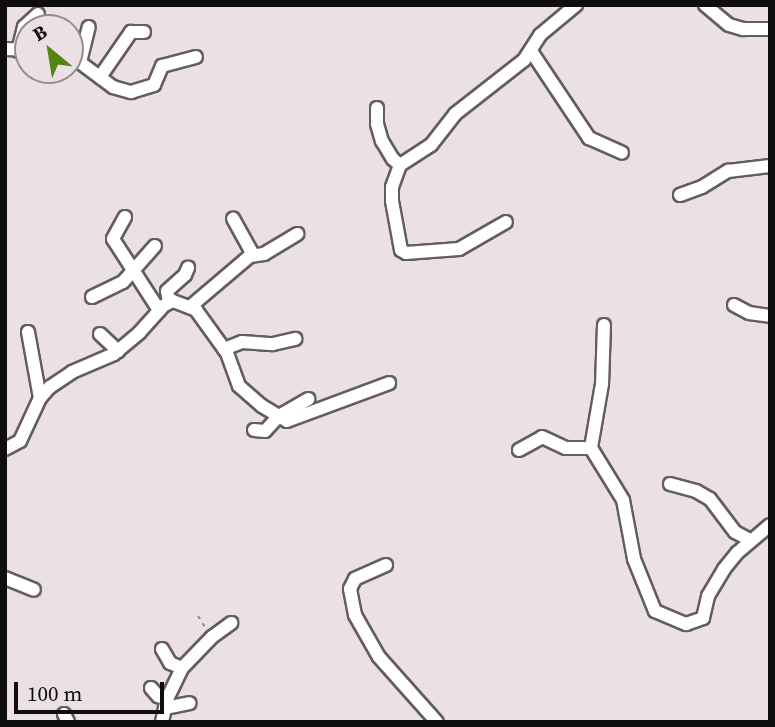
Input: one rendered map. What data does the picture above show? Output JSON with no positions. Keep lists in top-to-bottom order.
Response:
{
  "scale_bar": "100 m",
  "north": "top left"
}
